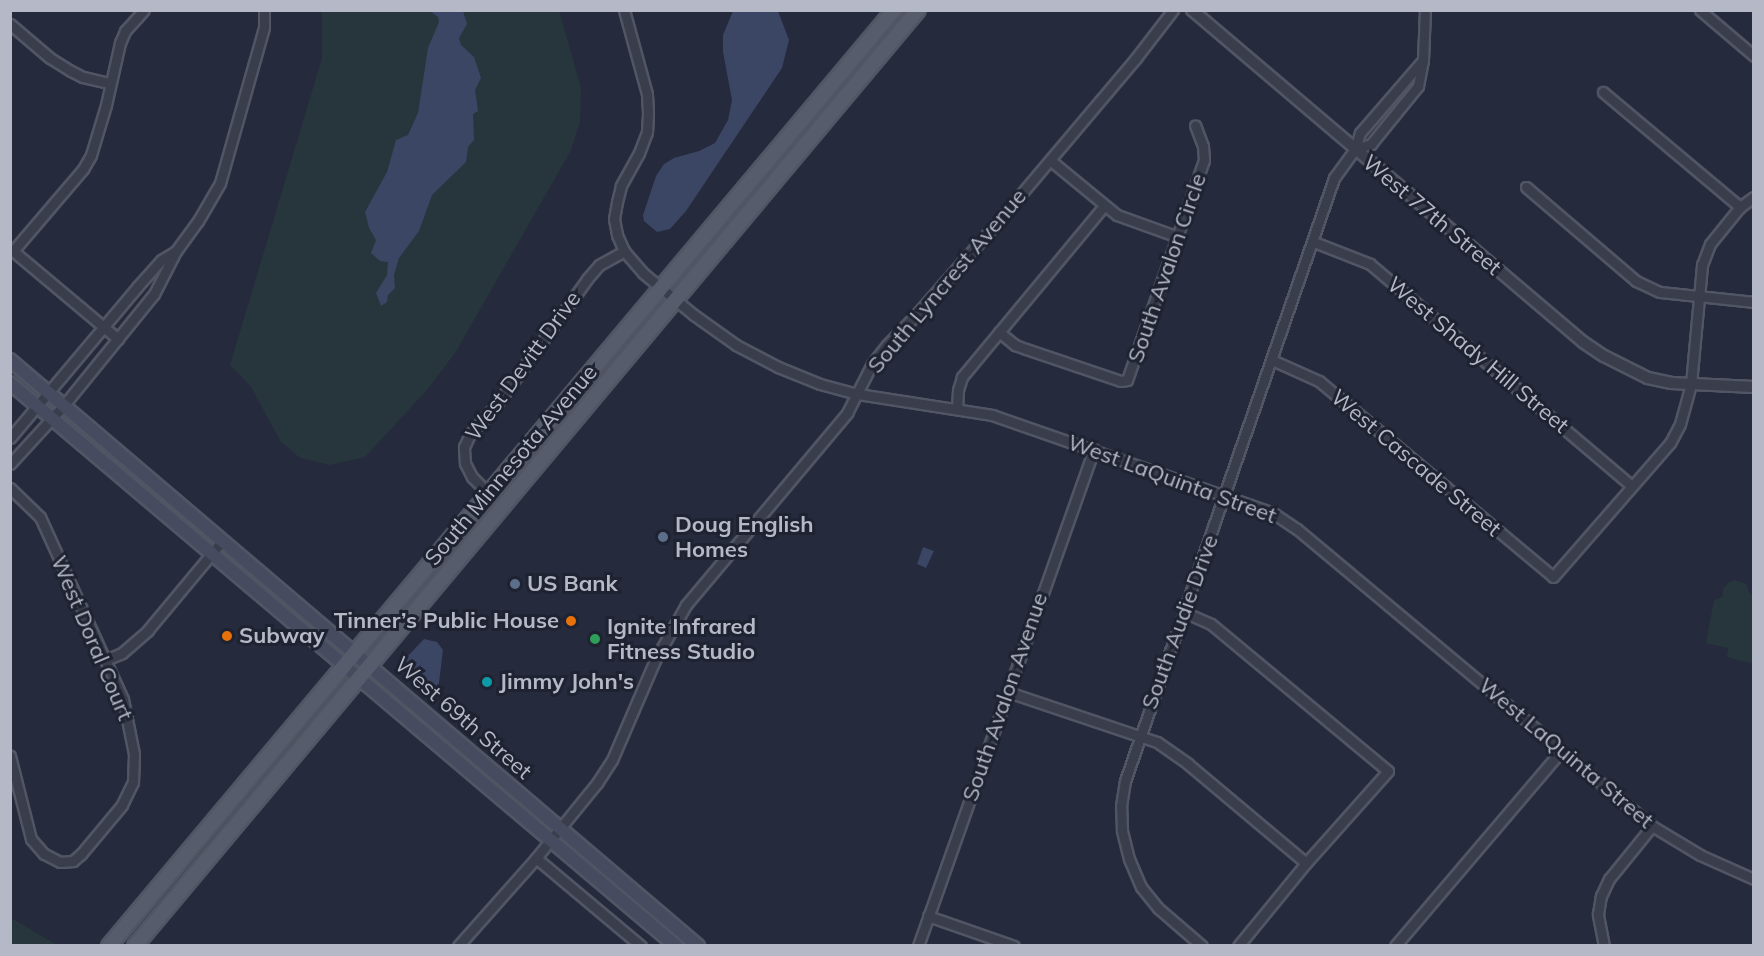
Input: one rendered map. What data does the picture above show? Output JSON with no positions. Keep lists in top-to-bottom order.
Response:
{
  "streets": {
    "main road": ["South Minnesota Avenue", "West 69th Street"],
    "street": [
      "West 77th Street",
      "South Avalon Circle",
      "South Lyncrest Avenue",
      "West Shady Hill Street",
      "West Devitt Drive",
      "West Cascade Street",
      "West LaQuinta Street",
      "South Audie Drive",
      "West Doral Court",
      "South Avalon Avenue"
    ]
  },
  "crossings": [
    ["West 77th Street", "South Audie Drive"],
    ["South Lyncrest Avenue", "West LaQuinta Street"],
    ["South Lyncrest Avenue", "West 69th Street"],
    ["West Shady Hill Street", "West Cascade Street"],
    ["West Shady Hill Street", "South Audie Drive"],
    ["West Devitt Drive", "South Minnesota Avenue"],
    ["West Devitt Drive", "West LaQuinta Street"],
    ["West Cascade Street", "South Audie Drive"],
    ["South Minnesota Avenue", "West LaQuinta Street"],
    ["South Minnesota Avenue", "West 69th Street"],
    ["West LaQuinta Street", "South Audie Drive"],
    ["West LaQuinta Street", "South Avalon Avenue"]
  ],
  "places": [
    "Doug English Homes",
    "US Bank",
    "Tinner’s Public House",
    "Subway",
    "Ignite Infrared Fitness Studio",
    "Jimmy John's"
  ]
}
